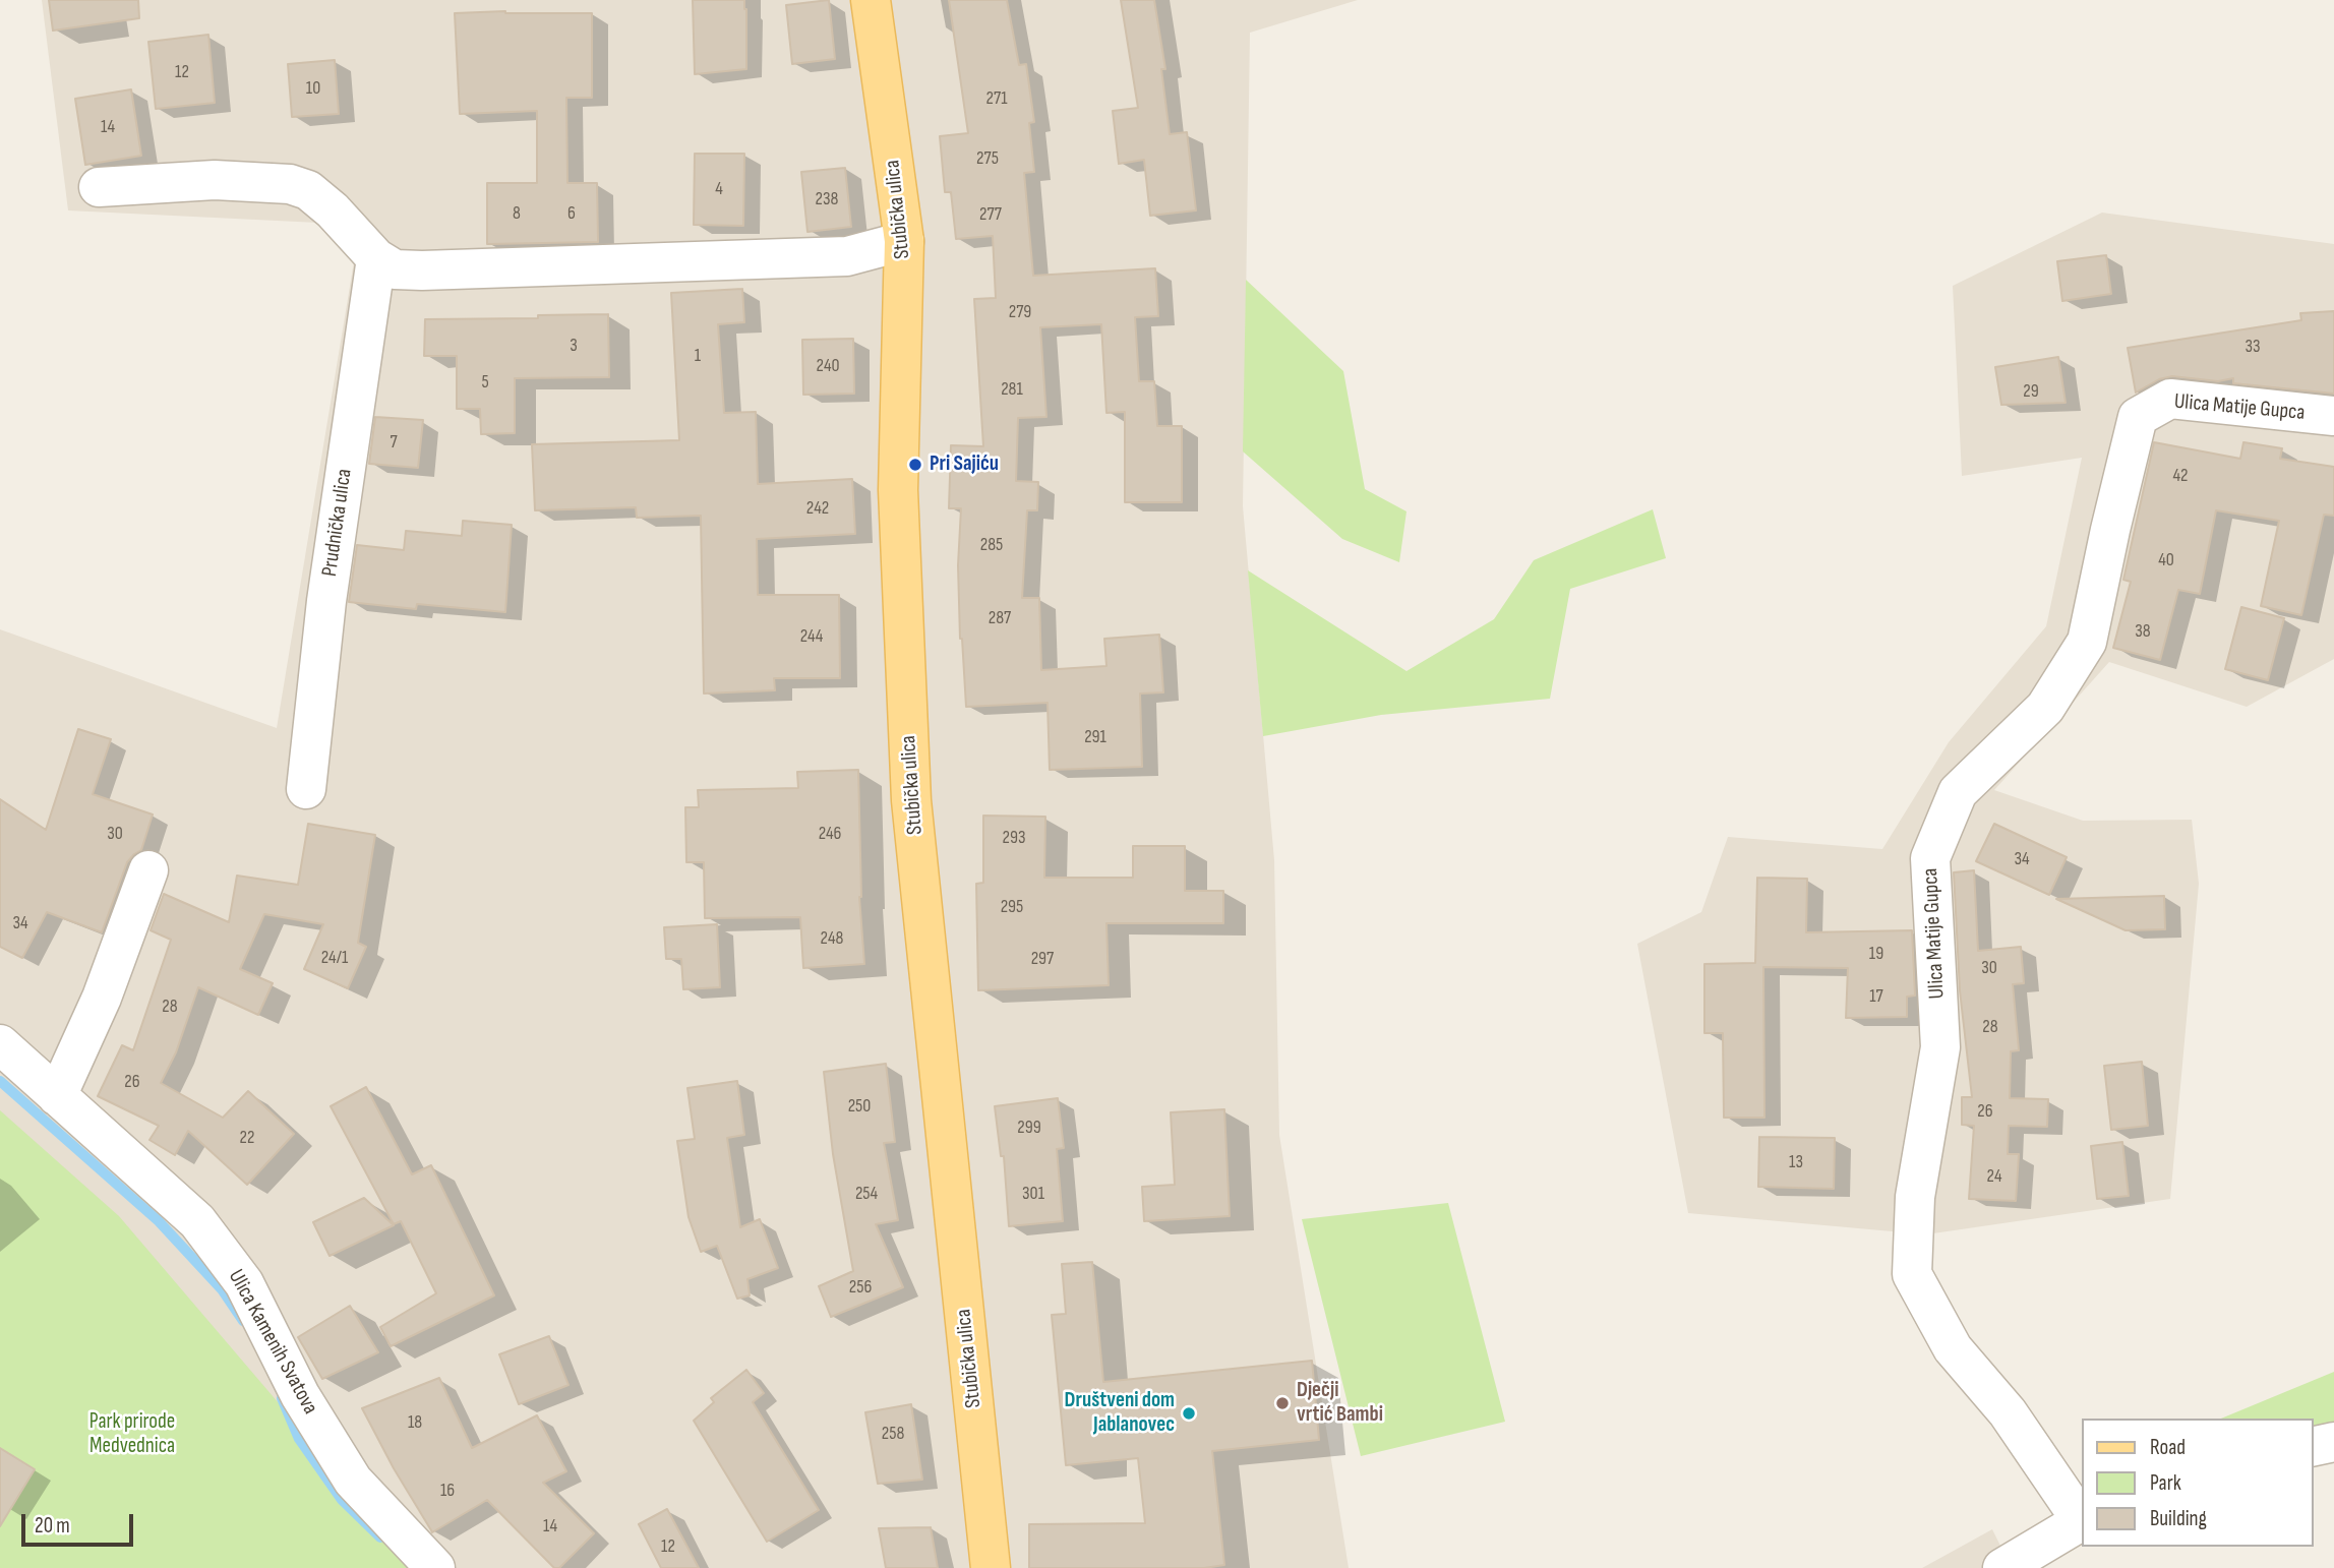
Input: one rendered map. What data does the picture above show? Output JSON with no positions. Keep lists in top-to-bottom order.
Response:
{
  "streets": {
    "main road": ["Stubička ulica"],
    "street": ["Ulica Matije Gupca", "Prudnička ulica", "Ulica Kamenih Svatova"]
  },
  "parks": ["Park prirode Medvednica"],
  "places": ["Pri Sajiću", "Dječji vrtić Bambi", "Društveni dom Jablanovec"],
  "house_numbers": [
    "12",
    "10",
    "271",
    "14",
    "275",
    "4",
    "238",
    "8",
    "6",
    "277",
    "279",
    "3",
    "33",
    "1",
    "240",
    "5",
    "281",
    "29",
    "7",
    "42",
    "242",
    "285",
    "40",
    "287",
    "38",
    "244",
    "291",
    "30",
    "246",
    "293",
    "34",
    "295",
    "34",
    "248",
    "19",
    "24/1",
    "297",
    "30",
    "17",
    "28",
    "28",
    "26",
    "250",
    "26",
    "299",
    "22",
    "13",
    "24",
    "254",
    "301",
    "256",
    "18",
    "258",
    "16",
    "14",
    "12"
  ],
  "legend": ["Road", "Park", "Building"],
  "scale_bar": "20 m"
}
